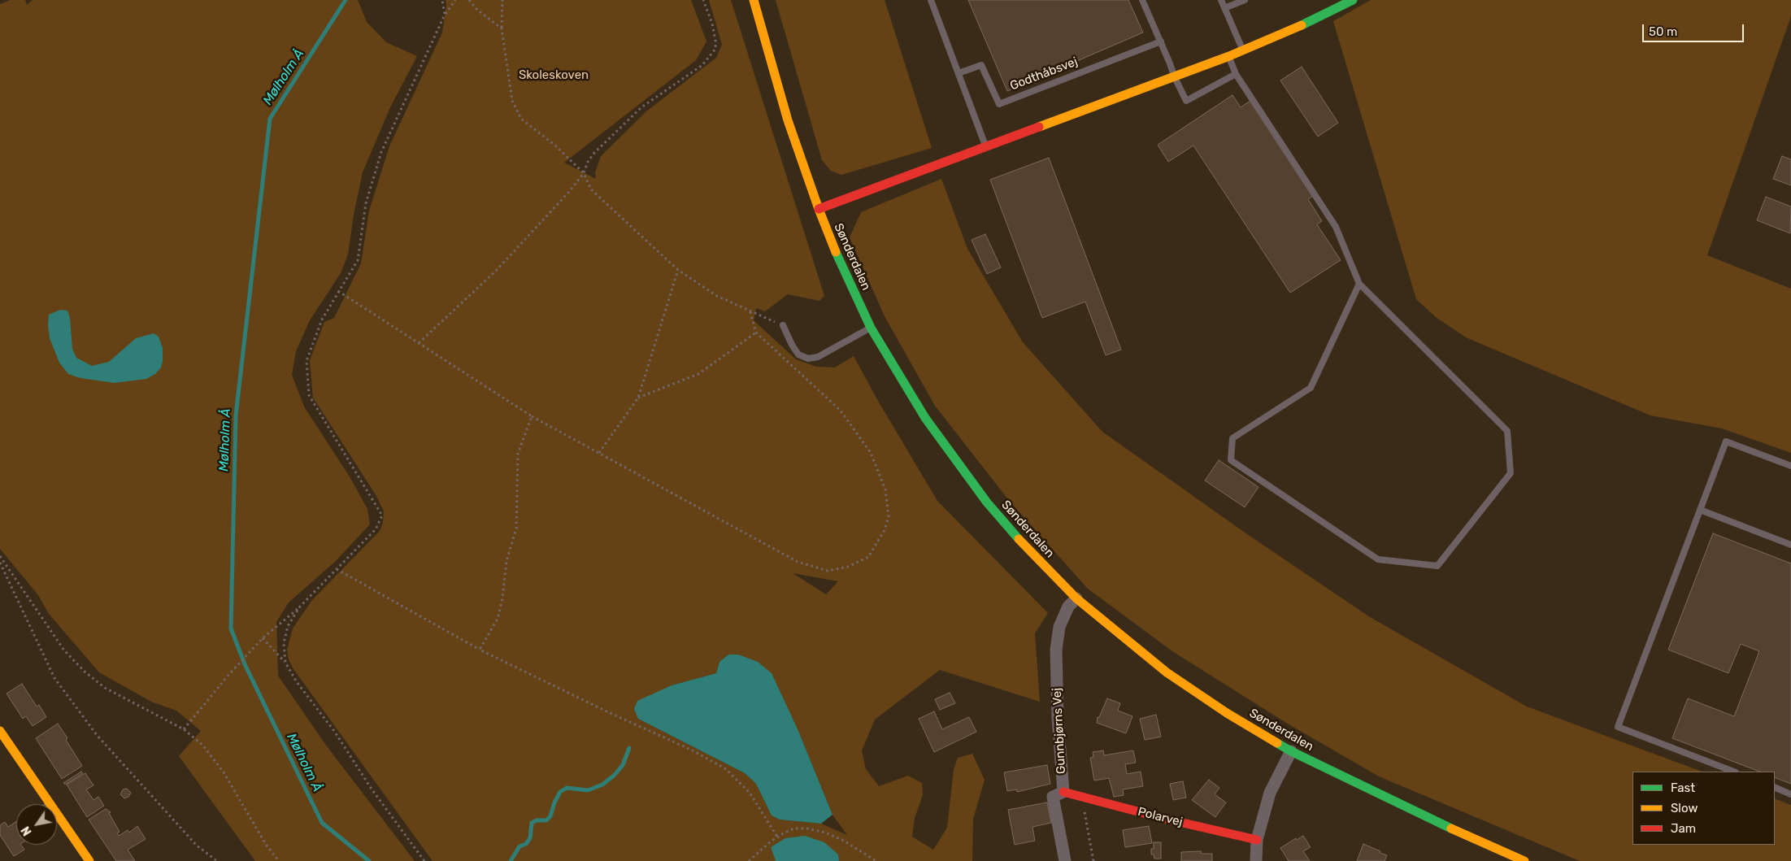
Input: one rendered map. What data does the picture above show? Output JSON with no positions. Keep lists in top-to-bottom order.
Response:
{
  "streets": {
    "street": ["Sønderdalen", "Gunnbjørns Vej", "Polarvej"],
    "lane": ["Godthåbsvej"]
  },
  "crossings": [
    ["Sønderdalen", "Gunnbjørns Vej"],
    ["Gunnbjørns Vej", "Polarvej"]
  ],
  "water": ["Mølholm Å"],
  "parks": ["Skoleskoven"],
  "legend": ["Fast", "Slow", "Jam"],
  "scale_bar": "50 m",
  "north": "bottom left"
}
